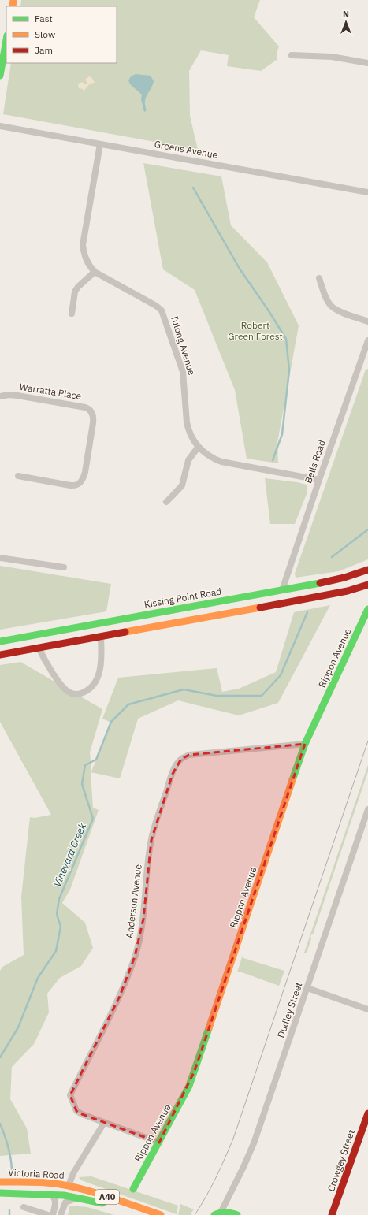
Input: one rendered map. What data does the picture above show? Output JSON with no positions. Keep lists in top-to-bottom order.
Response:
{
  "streets": {
    "main road": [
      "Kissing Point Road",
      "Rippon Avenue",
      "Dudley Street",
      "Crowgey Street",
      "Victoria Road",
      "A40"
    ],
    "street": [
      "Greens Avenue",
      "Tulong Avenue",
      "Warratta Place",
      "Bells Road",
      "Anderson Avenue"
    ]
  },
  "crossings": [
    ["Greens Avenue", "Tulong Avenue"],
    ["Tulong Avenue", "Bells Road"],
    ["Bells Road", "Kissing Point Road"],
    ["Rippon Avenue", "Anderson Avenue"]
  ],
  "water": ["Vineyard Creek"],
  "parks": ["Robert Green Forest"],
  "legend": ["Fast", "Slow", "Jam"],
  "north": "top"
}
